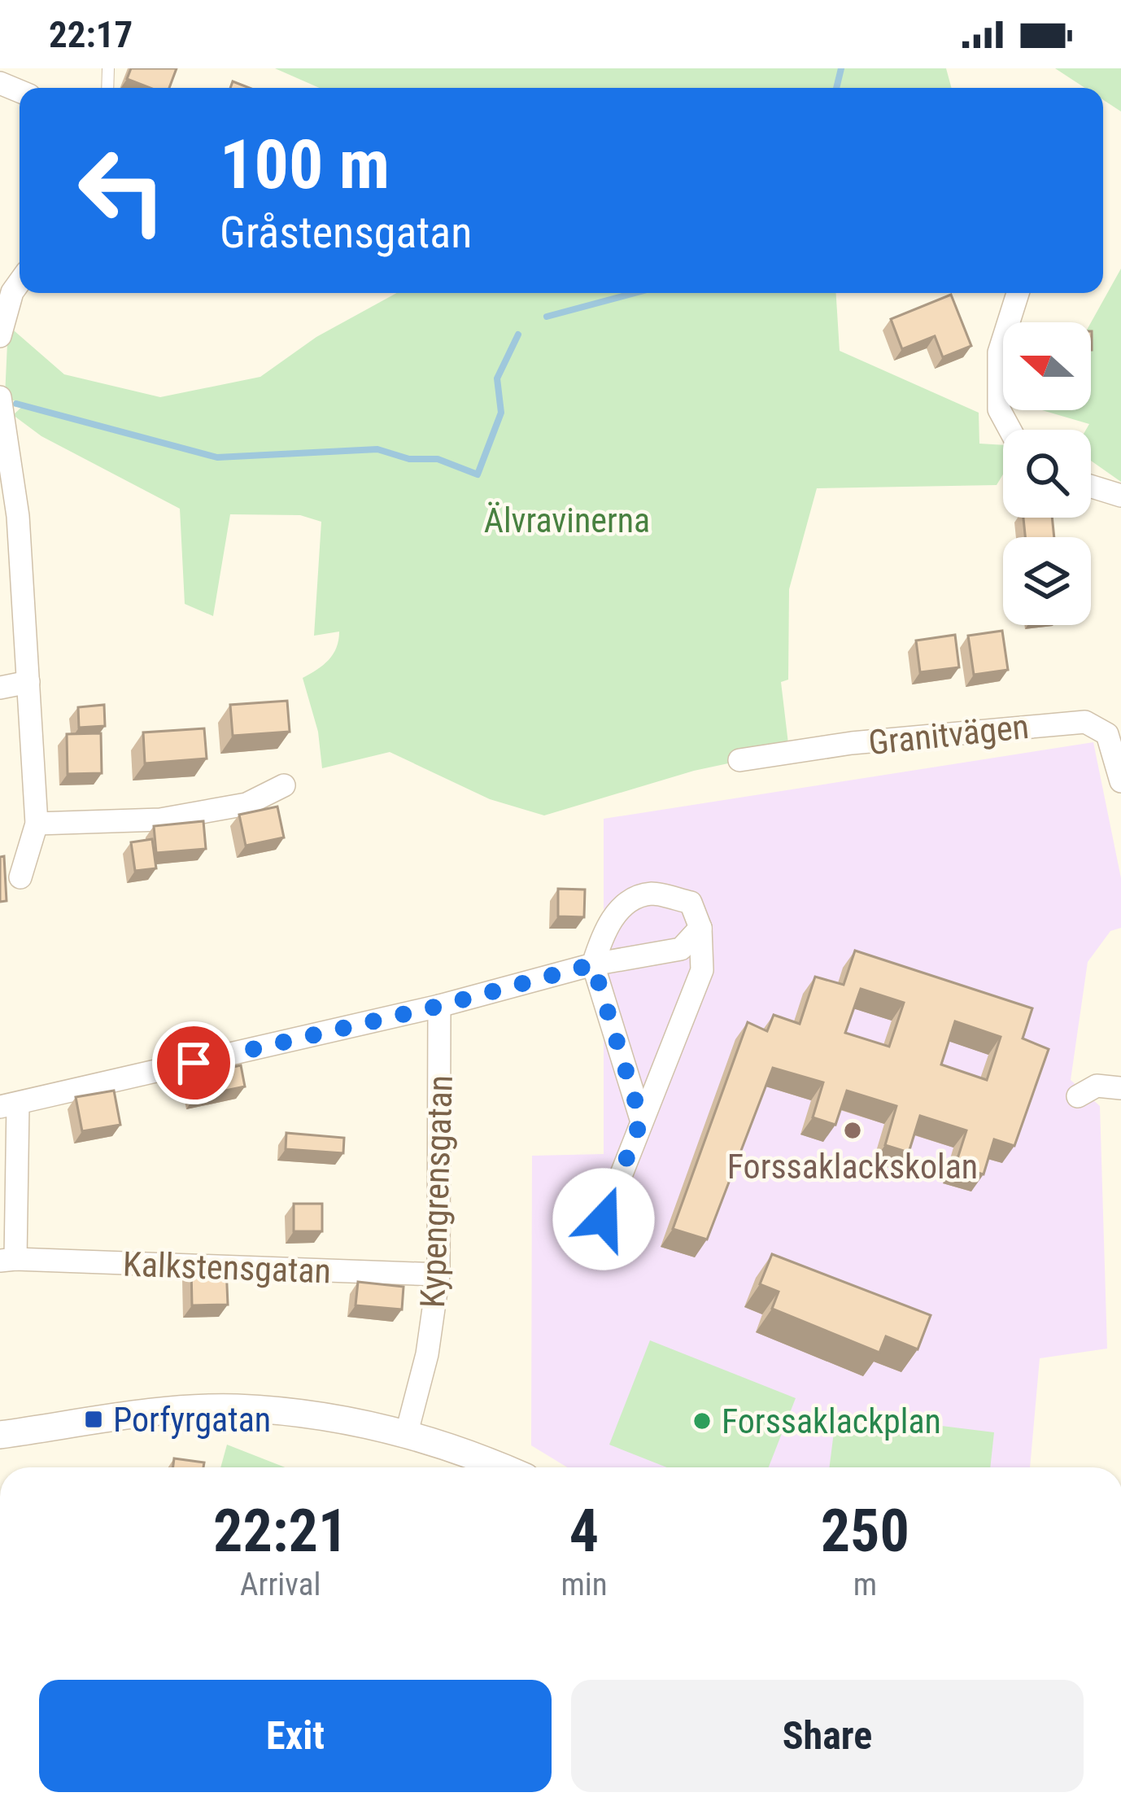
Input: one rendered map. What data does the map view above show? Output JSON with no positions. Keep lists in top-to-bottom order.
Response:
{
  "streets": {
    "street": ["Granitvägen", "Kypengrensgatan", "Kalkstensgatan"]
  },
  "crossings": [
    ["Kypengrensgatan", "Kalkstensgatan"]
  ],
  "parks": ["Älvravinerna"],
  "places": {
    "other": ["Forssaklackskolan", "Forssaklackplan"],
    "transit": ["Porfyrgatan"]
  },
  "north": "left",
  "page": {
    "status": "22:17",
    "turn": ["100 m", "Gråstensgatan"],
    "eta": [
      "22:21",
      "Arrival",
      "4",
      "min",
      "250",
      "m"
    ],
    "buttons": ["Exit", "Share"]
  }
}
